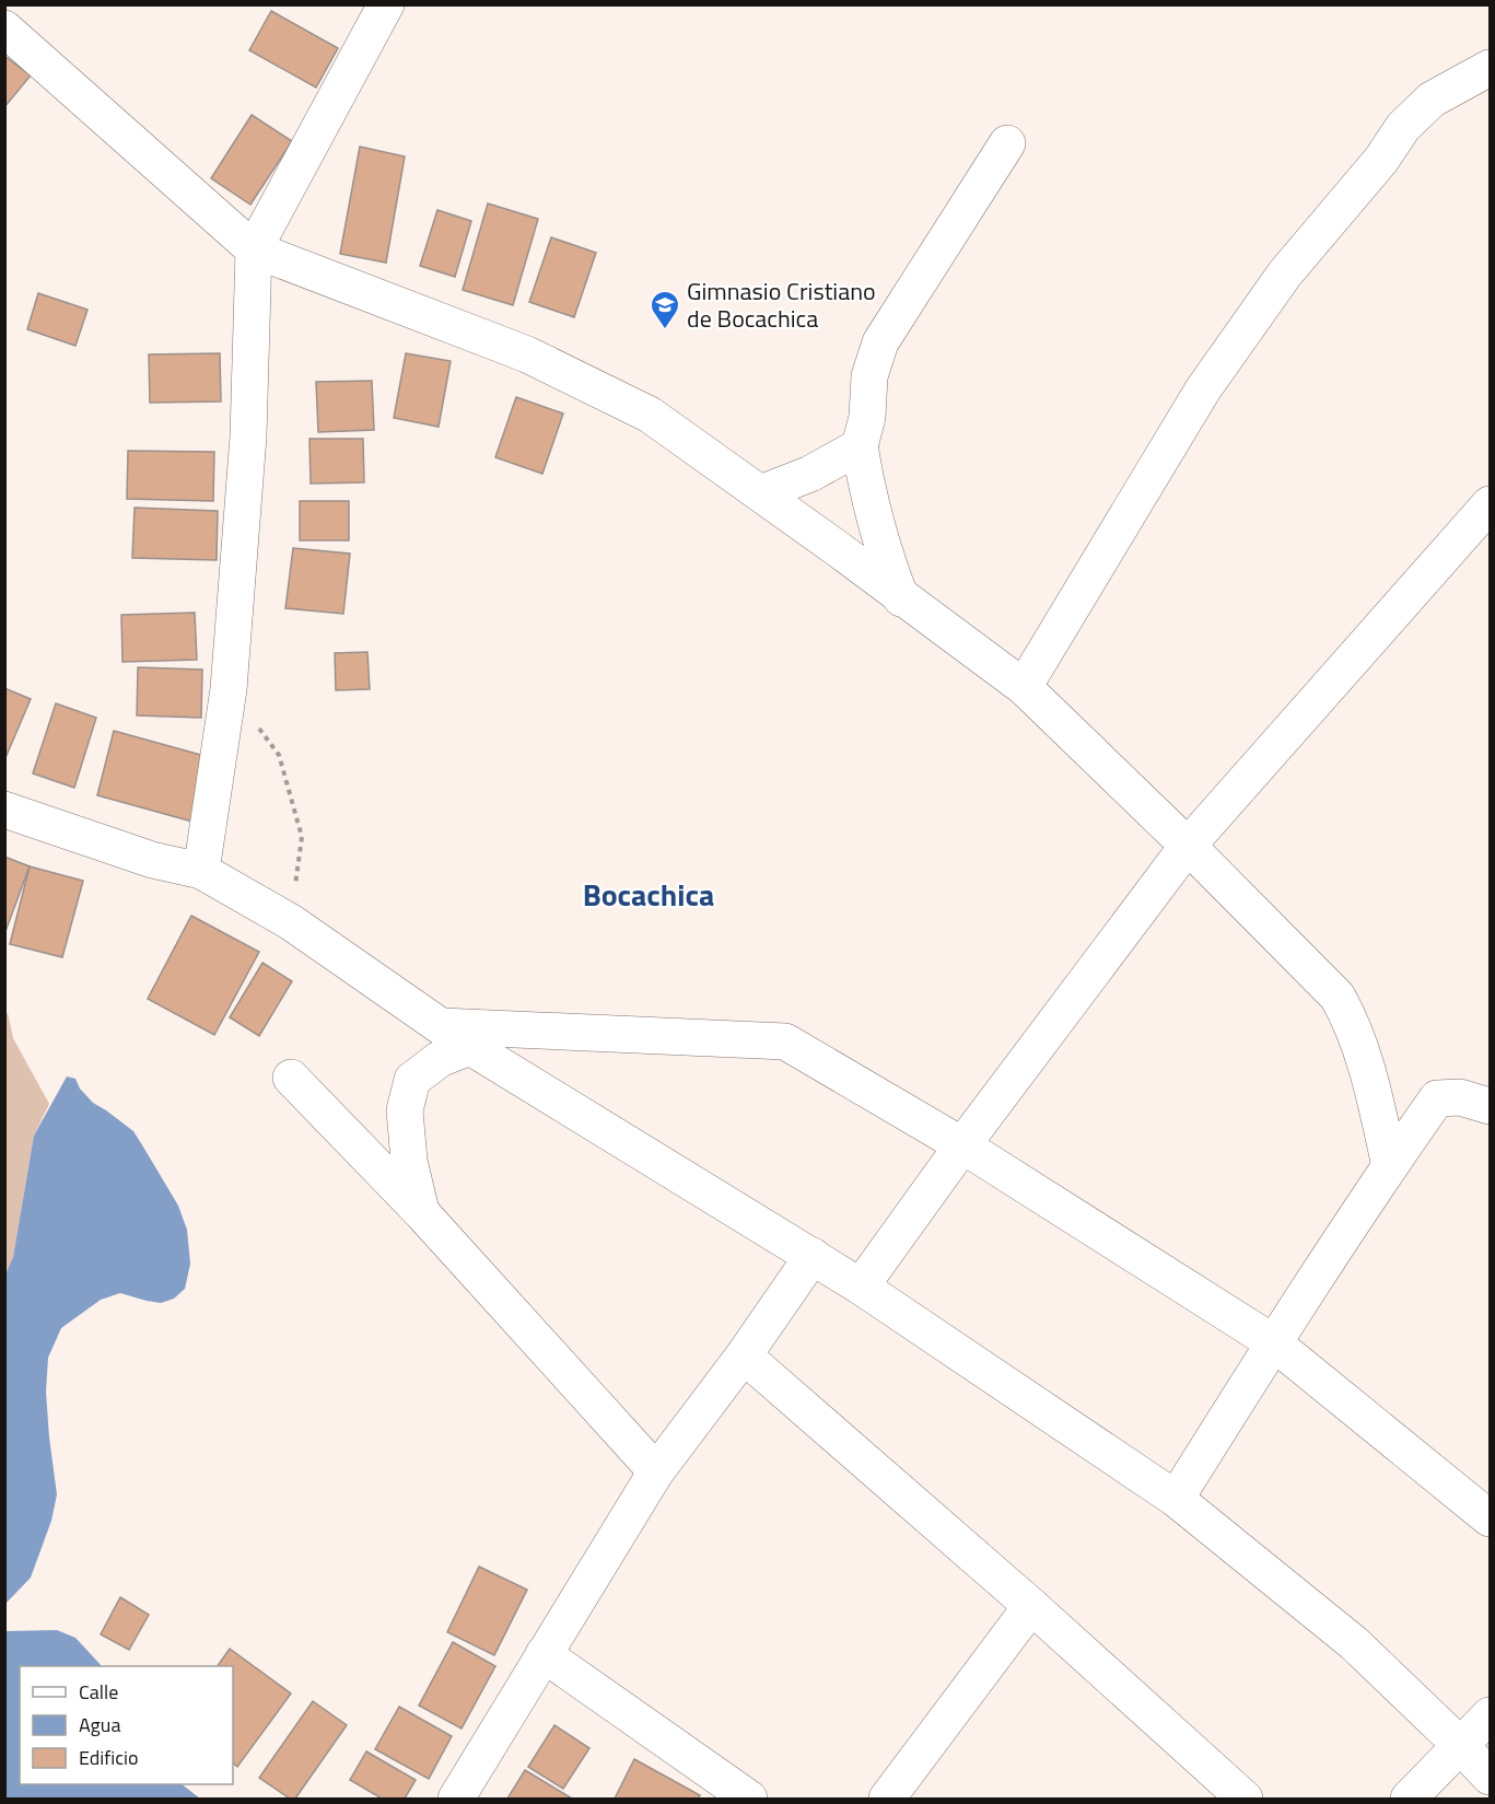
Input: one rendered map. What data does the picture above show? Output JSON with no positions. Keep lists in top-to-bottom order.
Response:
{
  "districts": ["Bocachica"],
  "places": {
    "school or university": ["Gimnasio Cristiano de Bocachica"]
  },
  "legend": ["Calle", "Agua", "Edificio"]
}
